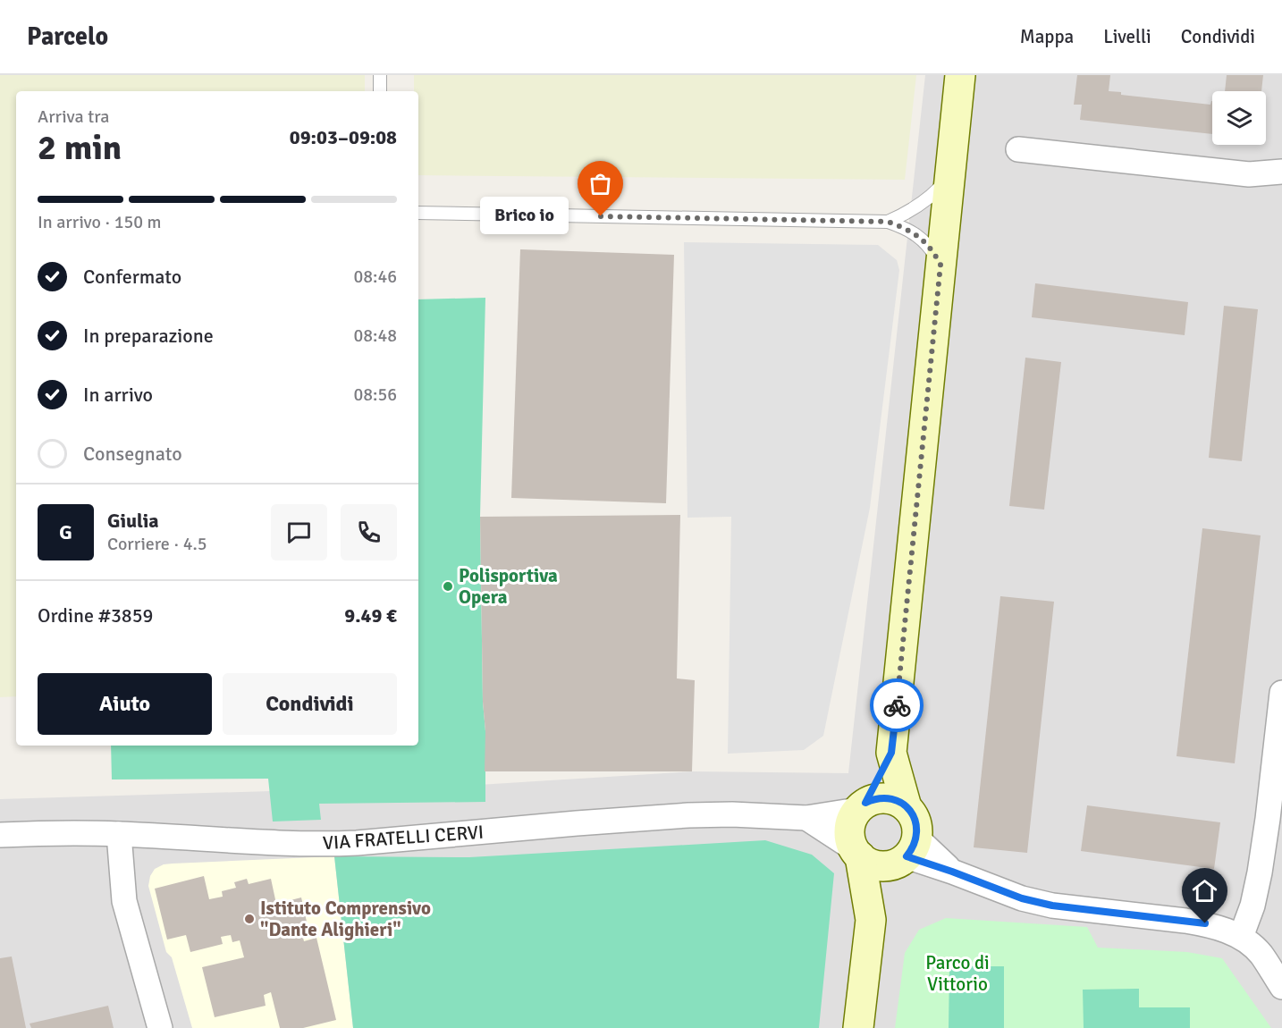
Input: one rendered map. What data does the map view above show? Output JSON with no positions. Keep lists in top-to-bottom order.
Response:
{
  "streets": {
    "street": ["VIA FRATELLI CERVI"]
  },
  "parks": ["Parco di Vittorio"],
  "places": ["Brico io", "Polisportiva Opera", "Istituto Comprensivo \"Dante Alighieri\""],
  "page": {
    "header": "Parcelo",
    "nav": ["Mappa", "Livelli", "Condividi"],
    "heading": ["2 min", "Arriva tra", "09:03–09:08"],
    "panel": [
      "Giulia",
      "Corriere · 4.5",
      "Ordine #3859",
      "9.49 €"
    ],
    "bar": "In arrivo · 150 m",
    "bubble": "Brico io",
    "list": [
      ["Confermato", "08:46"],
      ["In preparazione", "08:48"],
      ["In arrivo", "08:56"],
      "Consegnato"
    ],
    "round": "G",
    "buttons": ["Aiuto", "Condividi"]
  }
}
